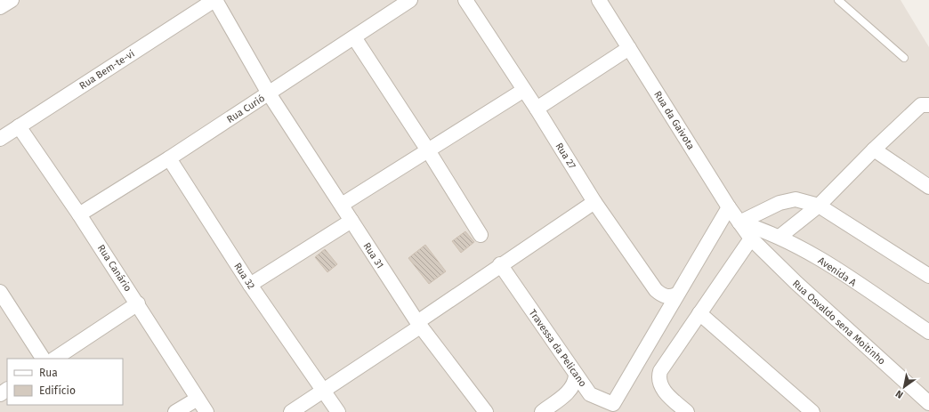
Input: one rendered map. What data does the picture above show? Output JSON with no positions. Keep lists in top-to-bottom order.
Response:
{
  "streets": {
    "street": [
      "Rua Bem-te-vi",
      "Rua Curió",
      "Rua da Gaivota",
      "Rua 27",
      "Rua 31",
      "Rua Canário",
      "Avenida A",
      "Rua 32",
      "Rua Osvaldo sena Moitinho",
      "Travessa da Pelicano"
    ]
  },
  "crossings": [
    ["Rua Bem-te-vi", "Rua 31"],
    ["Rua Bem-te-vi", "Rua Canário"],
    ["Rua Curió", "Rua 31"],
    ["Rua Curió", "Rua Canário"],
    ["Rua Curió", "Rua 32"],
    ["Rua da Gaivota", "Avenida A"],
    ["Rua da Gaivota", "Rua Osvaldo sena Moitinho"],
    ["Rua da Gaivota", "Travessa da Pelicano"],
    ["Rua 27", "Travessa da Pelicano"]
  ],
  "legend": ["Rua", "Edifício"],
  "north": "bottom left"
}
